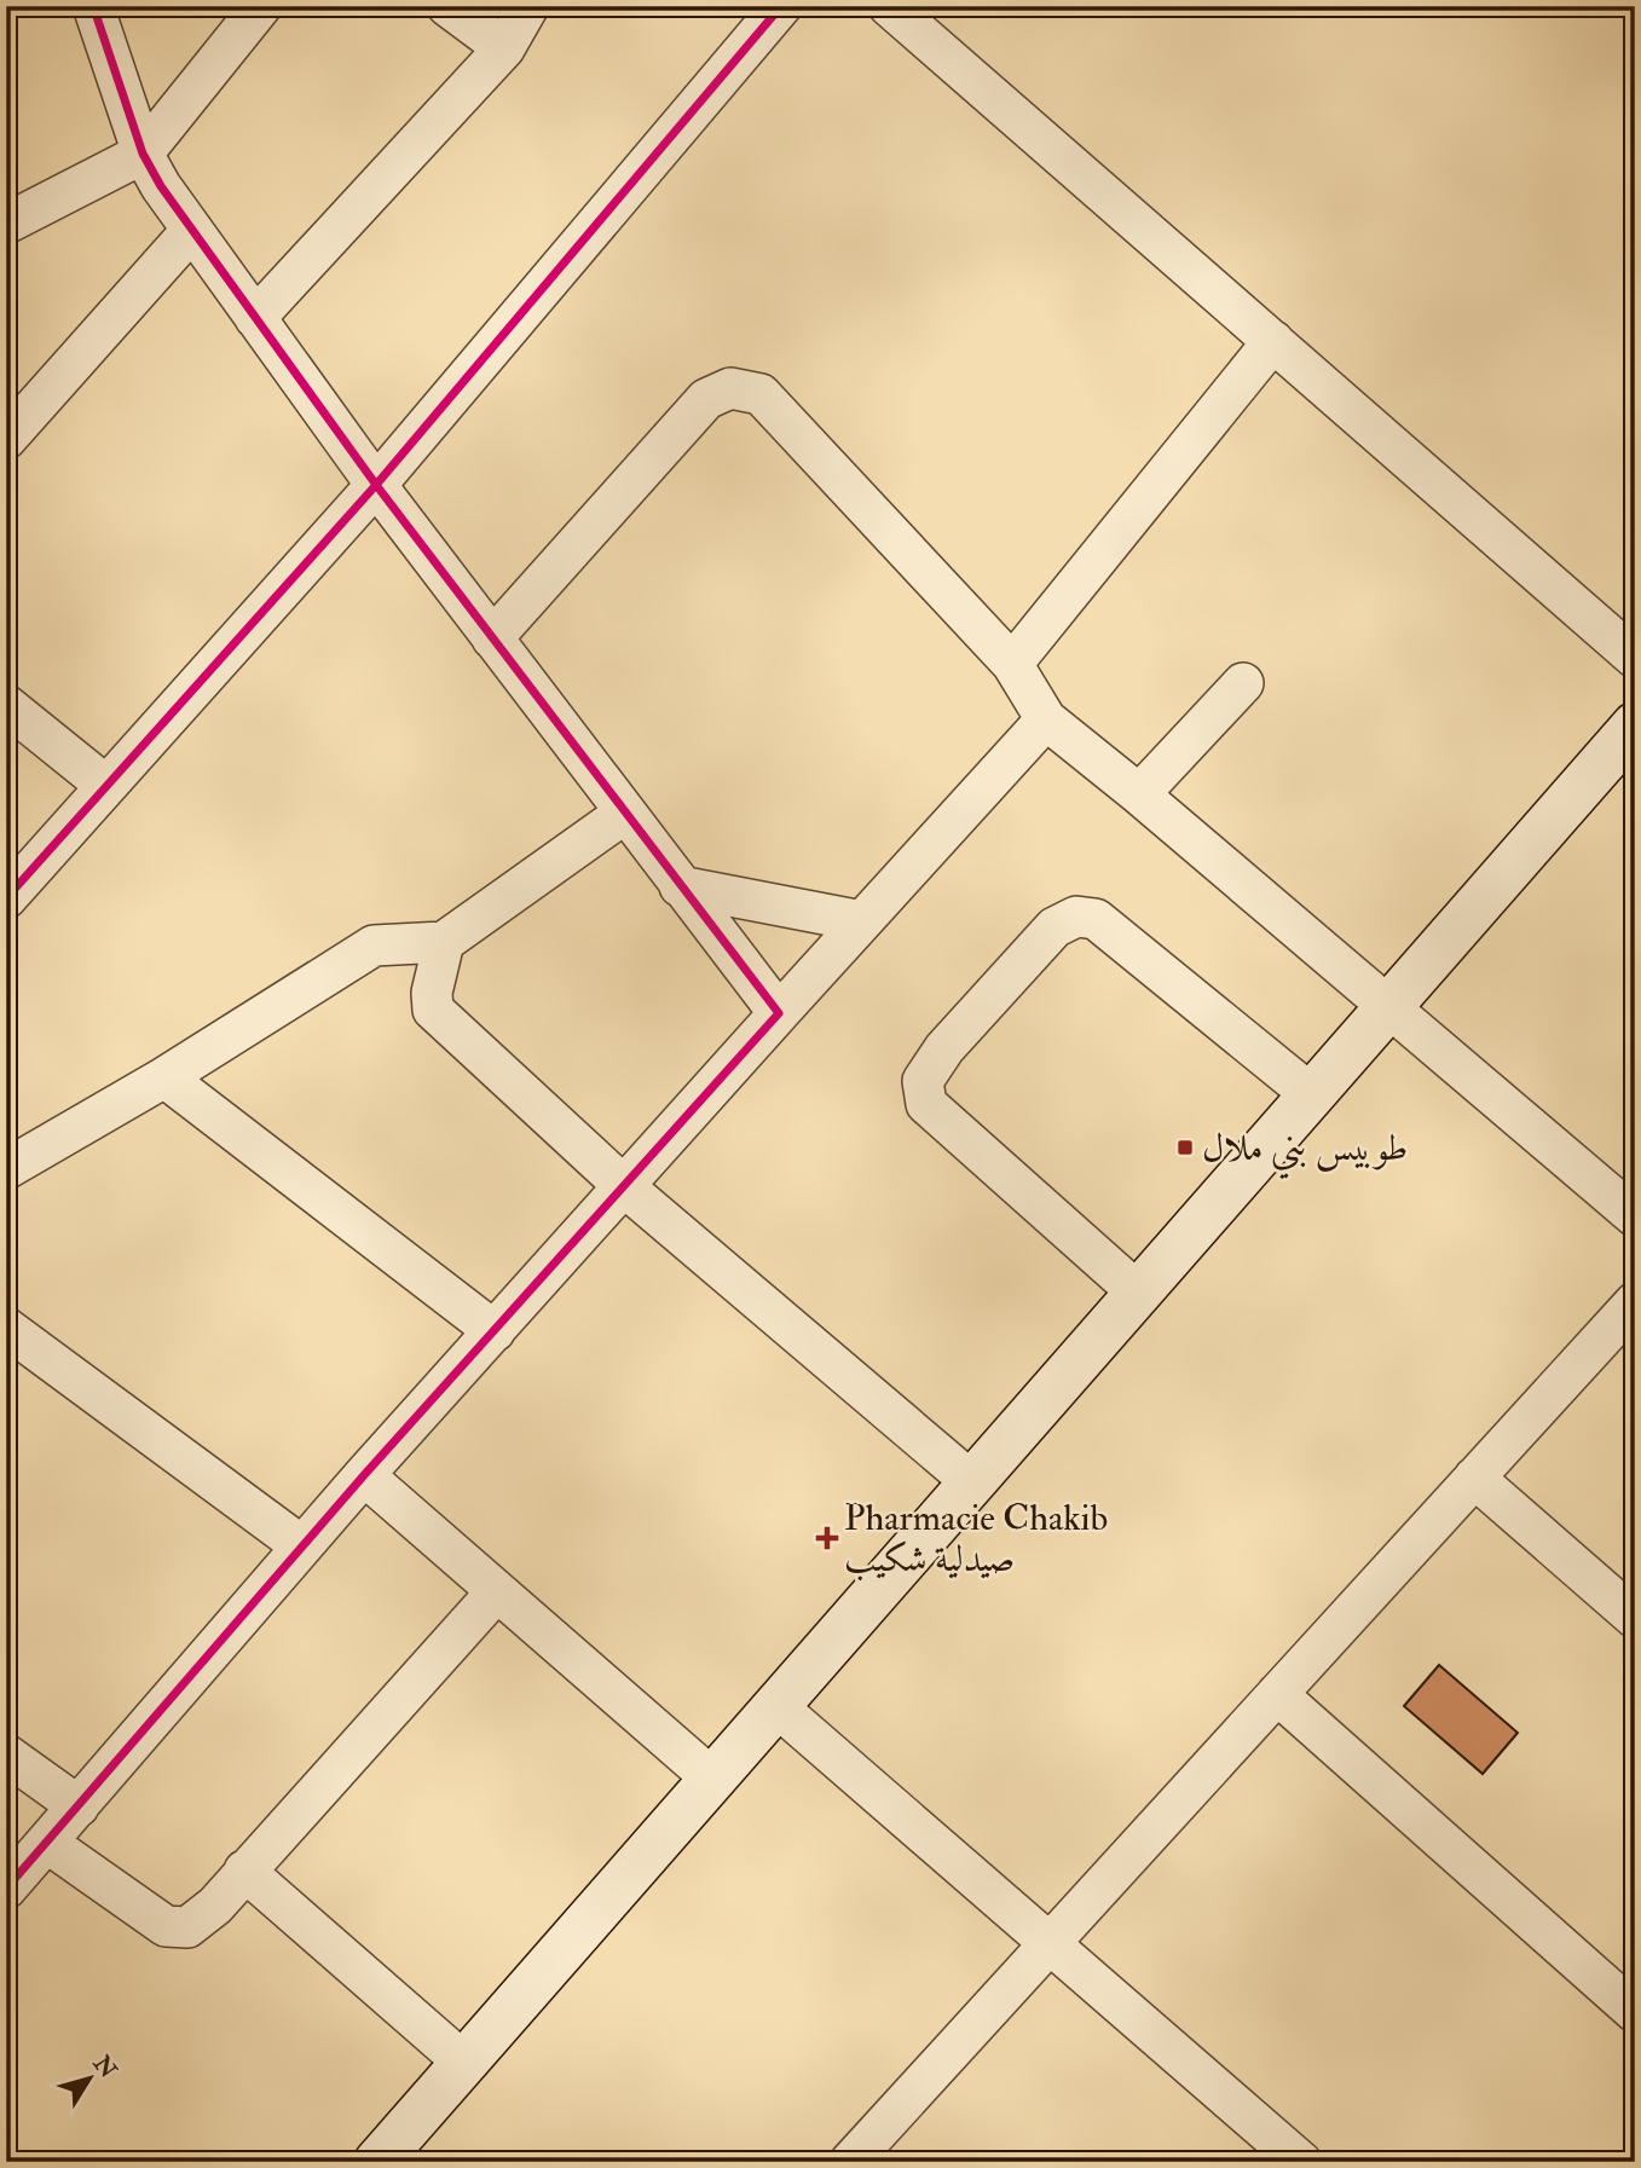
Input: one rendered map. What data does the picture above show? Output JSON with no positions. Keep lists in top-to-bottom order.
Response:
{
  "places": {
    "transit": ["طوبيس بني ملال"],
    "health": ["Pharmacie Chakib صيدلية شكيب"]
  },
  "north": "top right"
}
